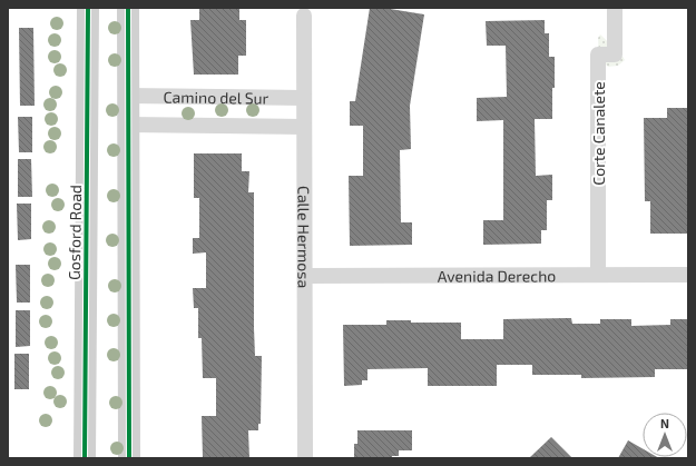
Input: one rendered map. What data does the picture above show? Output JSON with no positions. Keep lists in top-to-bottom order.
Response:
{
  "streets": {
    "main road": ["Gosford Road"],
    "street": [
      "Camino del Sur",
      "Corte Canalete",
      "Calle Hermosa",
      "Avenida Derecho"
    ]
  },
  "crossings": [
    ["Camino del Sur", "Calle Hermosa"],
    ["Corte Canalete", "Avenida Derecho"],
    ["Calle Hermosa", "Avenida Derecho"]
  ],
  "north": "top"
}
